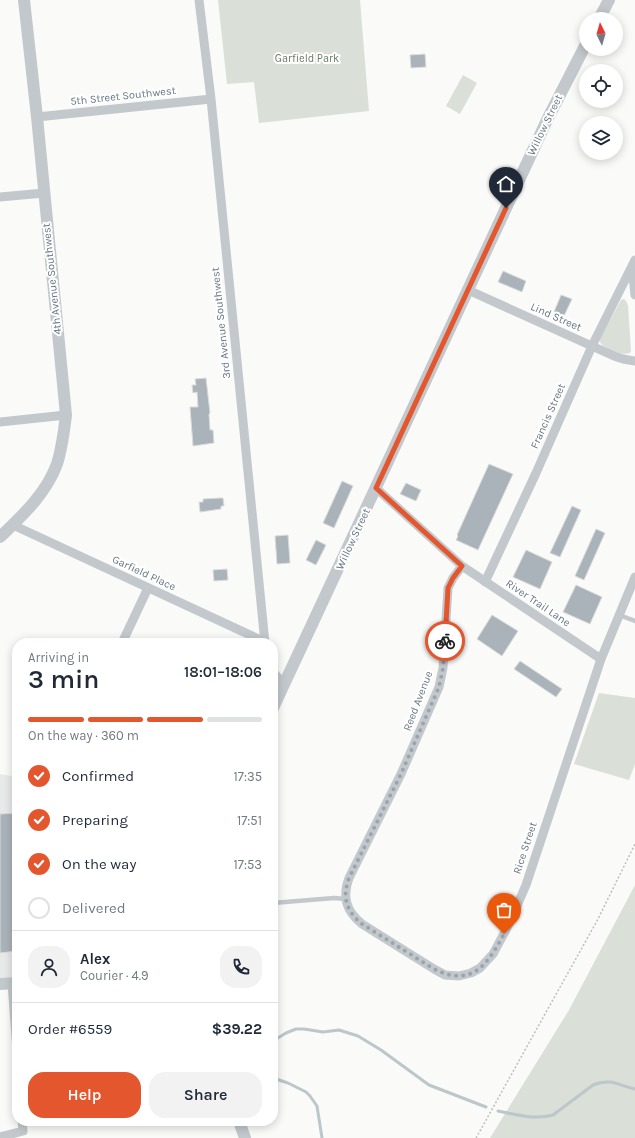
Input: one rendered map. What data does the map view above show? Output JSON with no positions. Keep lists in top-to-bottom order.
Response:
{
  "streets": {
    "street": [
      "5th Street Southwest",
      "Willow Street",
      "4th Avenue Southwest",
      "Lind Street",
      "3rd Avenue Southwest",
      "Francis Street",
      "Garfield Place",
      "River Trail Lane",
      "Reed Avenue",
      "Rice Street"
    ]
  },
  "crossings": [
    ["5th Street Southwest", "4th Avenue Southwest"],
    ["5th Street Southwest", "3rd Avenue Southwest"],
    ["Willow Street", "Lind Street"],
    ["4th Avenue Southwest", "Garfield Place"],
    ["Lind Street", "Francis Street"],
    ["Francis Street", "River Trail Lane"],
    ["River Trail Lane", "Reed Avenue"],
    ["River Trail Lane", "Rice Street"],
    ["Reed Avenue", "Rice Street"]
  ],
  "parks": ["Garfield Park"],
  "north": "top",
  "page": {
    "heading": ["3 min", "Arriving in", "18:01–18:06"],
    "panel": [
      "Alex",
      "Courier · 4.9",
      "Order #6559",
      "$39.22"
    ],
    "bar": "On the way · 360 m",
    "list": [
      ["Confirmed", "17:35"],
      ["Preparing", "17:51"],
      ["On the way", "17:53"],
      "Delivered"
    ],
    "buttons": ["Help", "Share"]
  }
}
